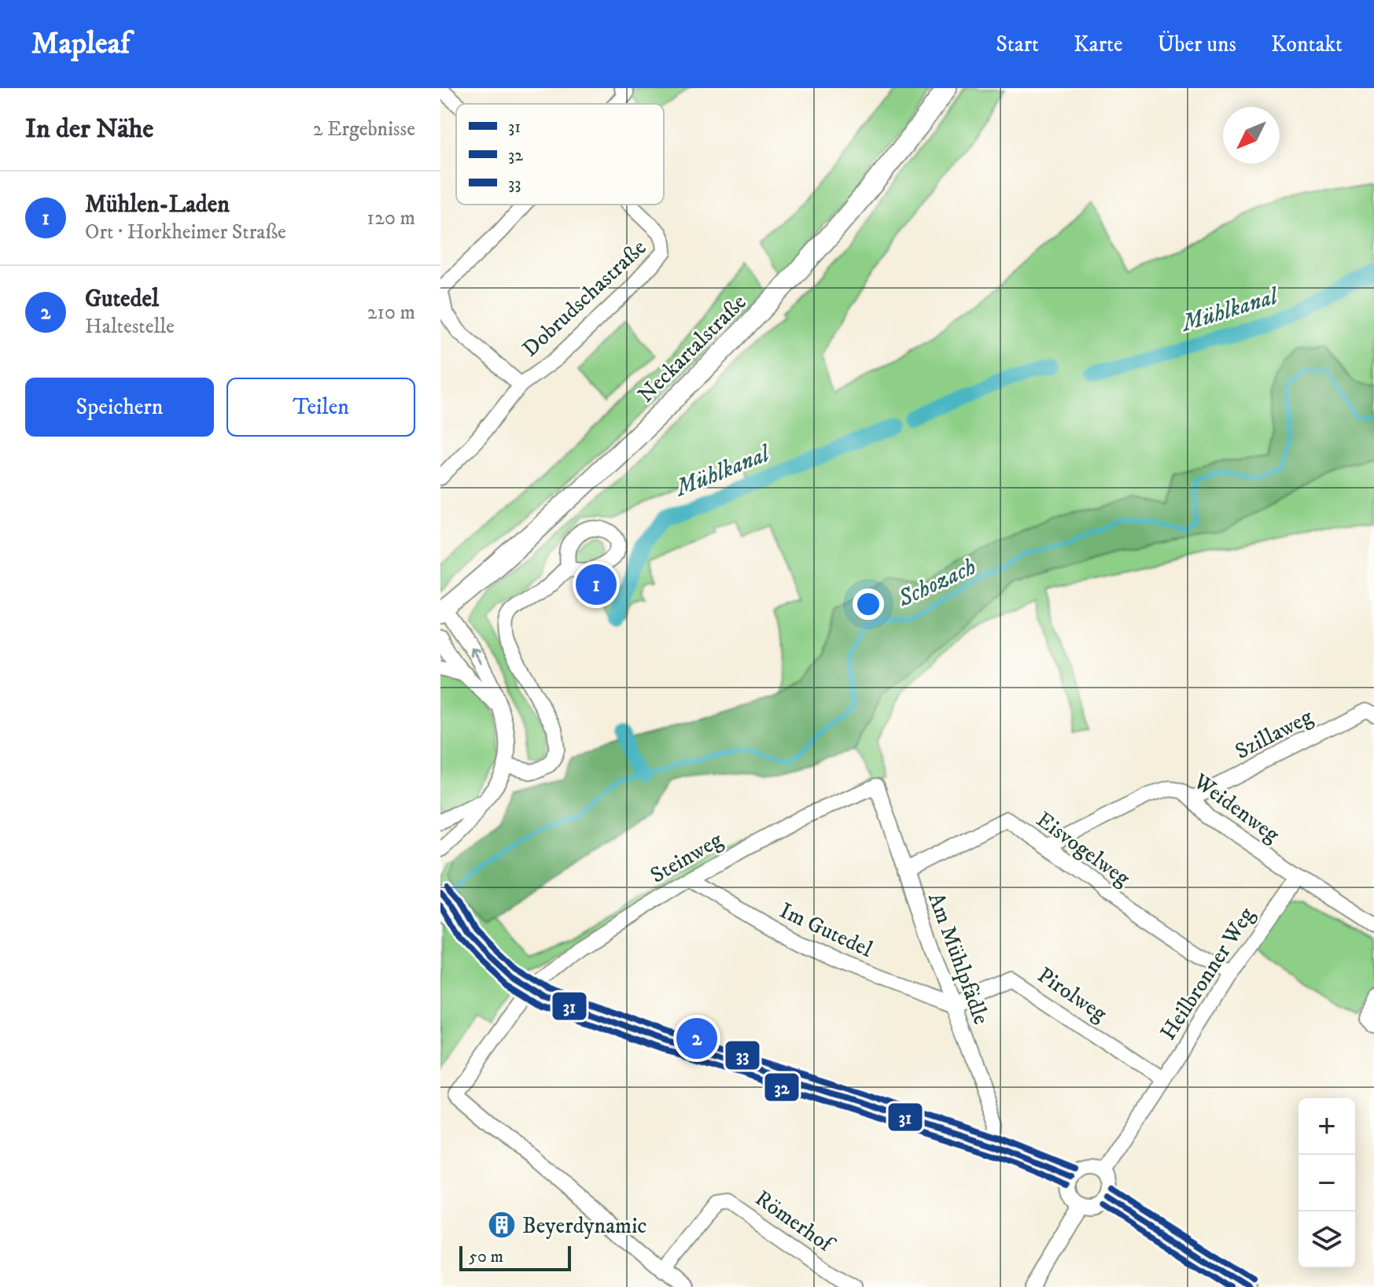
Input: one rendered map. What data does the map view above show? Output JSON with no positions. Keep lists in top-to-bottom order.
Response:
{
  "streets": {
    "main road": ["Neckartalstraße"],
    "street": [
      "Dobrudschastraße",
      "Szillaweg",
      "Weidenweg",
      "Eisvogelweg",
      "Steinweg",
      "Im Gutedel",
      "Am Mühlpfädle",
      "Heilbronner Weg",
      "Pirolweg",
      "Römerhof"
    ]
  },
  "crossings": [
    ["Szillaweg", "Weidenweg"],
    ["Weidenweg", "Eisvogelweg"],
    ["Weidenweg", "Heilbronner Weg"],
    ["Eisvogelweg", "Am Mühlpfädle"],
    ["Eisvogelweg", "Heilbronner Weg"],
    ["Steinweg", "Im Gutedel"],
    ["Steinweg", "Am Mühlpfädle"],
    ["Steinweg", "Römerhof"],
    ["Im Gutedel", "Am Mühlpfädle"],
    ["Im Gutedel", "Pirolweg"],
    ["Am Mühlpfädle", "Pirolweg"],
    ["Heilbronner Weg", "Pirolweg"]
  ],
  "water": ["Mühlkanal", "Schozach"],
  "places": {
    "building": ["Beyerdynamic"]
  },
  "lines": ["transit line 33", "transit line 31", "transit line 32"],
  "legend": ["31", "32", "33"],
  "scale_bar": "50 m",
  "north": "bottom left",
  "page": {
    "header": "Mapleaf",
    "nav": [
      "Start",
      "Karte",
      "Über uns",
      "Kontakt"
    ],
    "heading": ["In der Nähe", "2 Ergebnisse"],
    "list": [
      {
        "mark": "1",
        "name": "Mühlen-Laden",
        "note": "Ort · Horkheimer Straße",
        "value": "120 m"
      },
      {
        "mark": "2",
        "name": "Gutedel",
        "note": "Haltestelle",
        "value": "210 m"
      }
    ],
    "buttons": ["Speichern", "Teilen"],
    "pins": ["1", "2"],
    "map_buttons": ["+", "−"],
    "scale": "50 m"
  }
}
